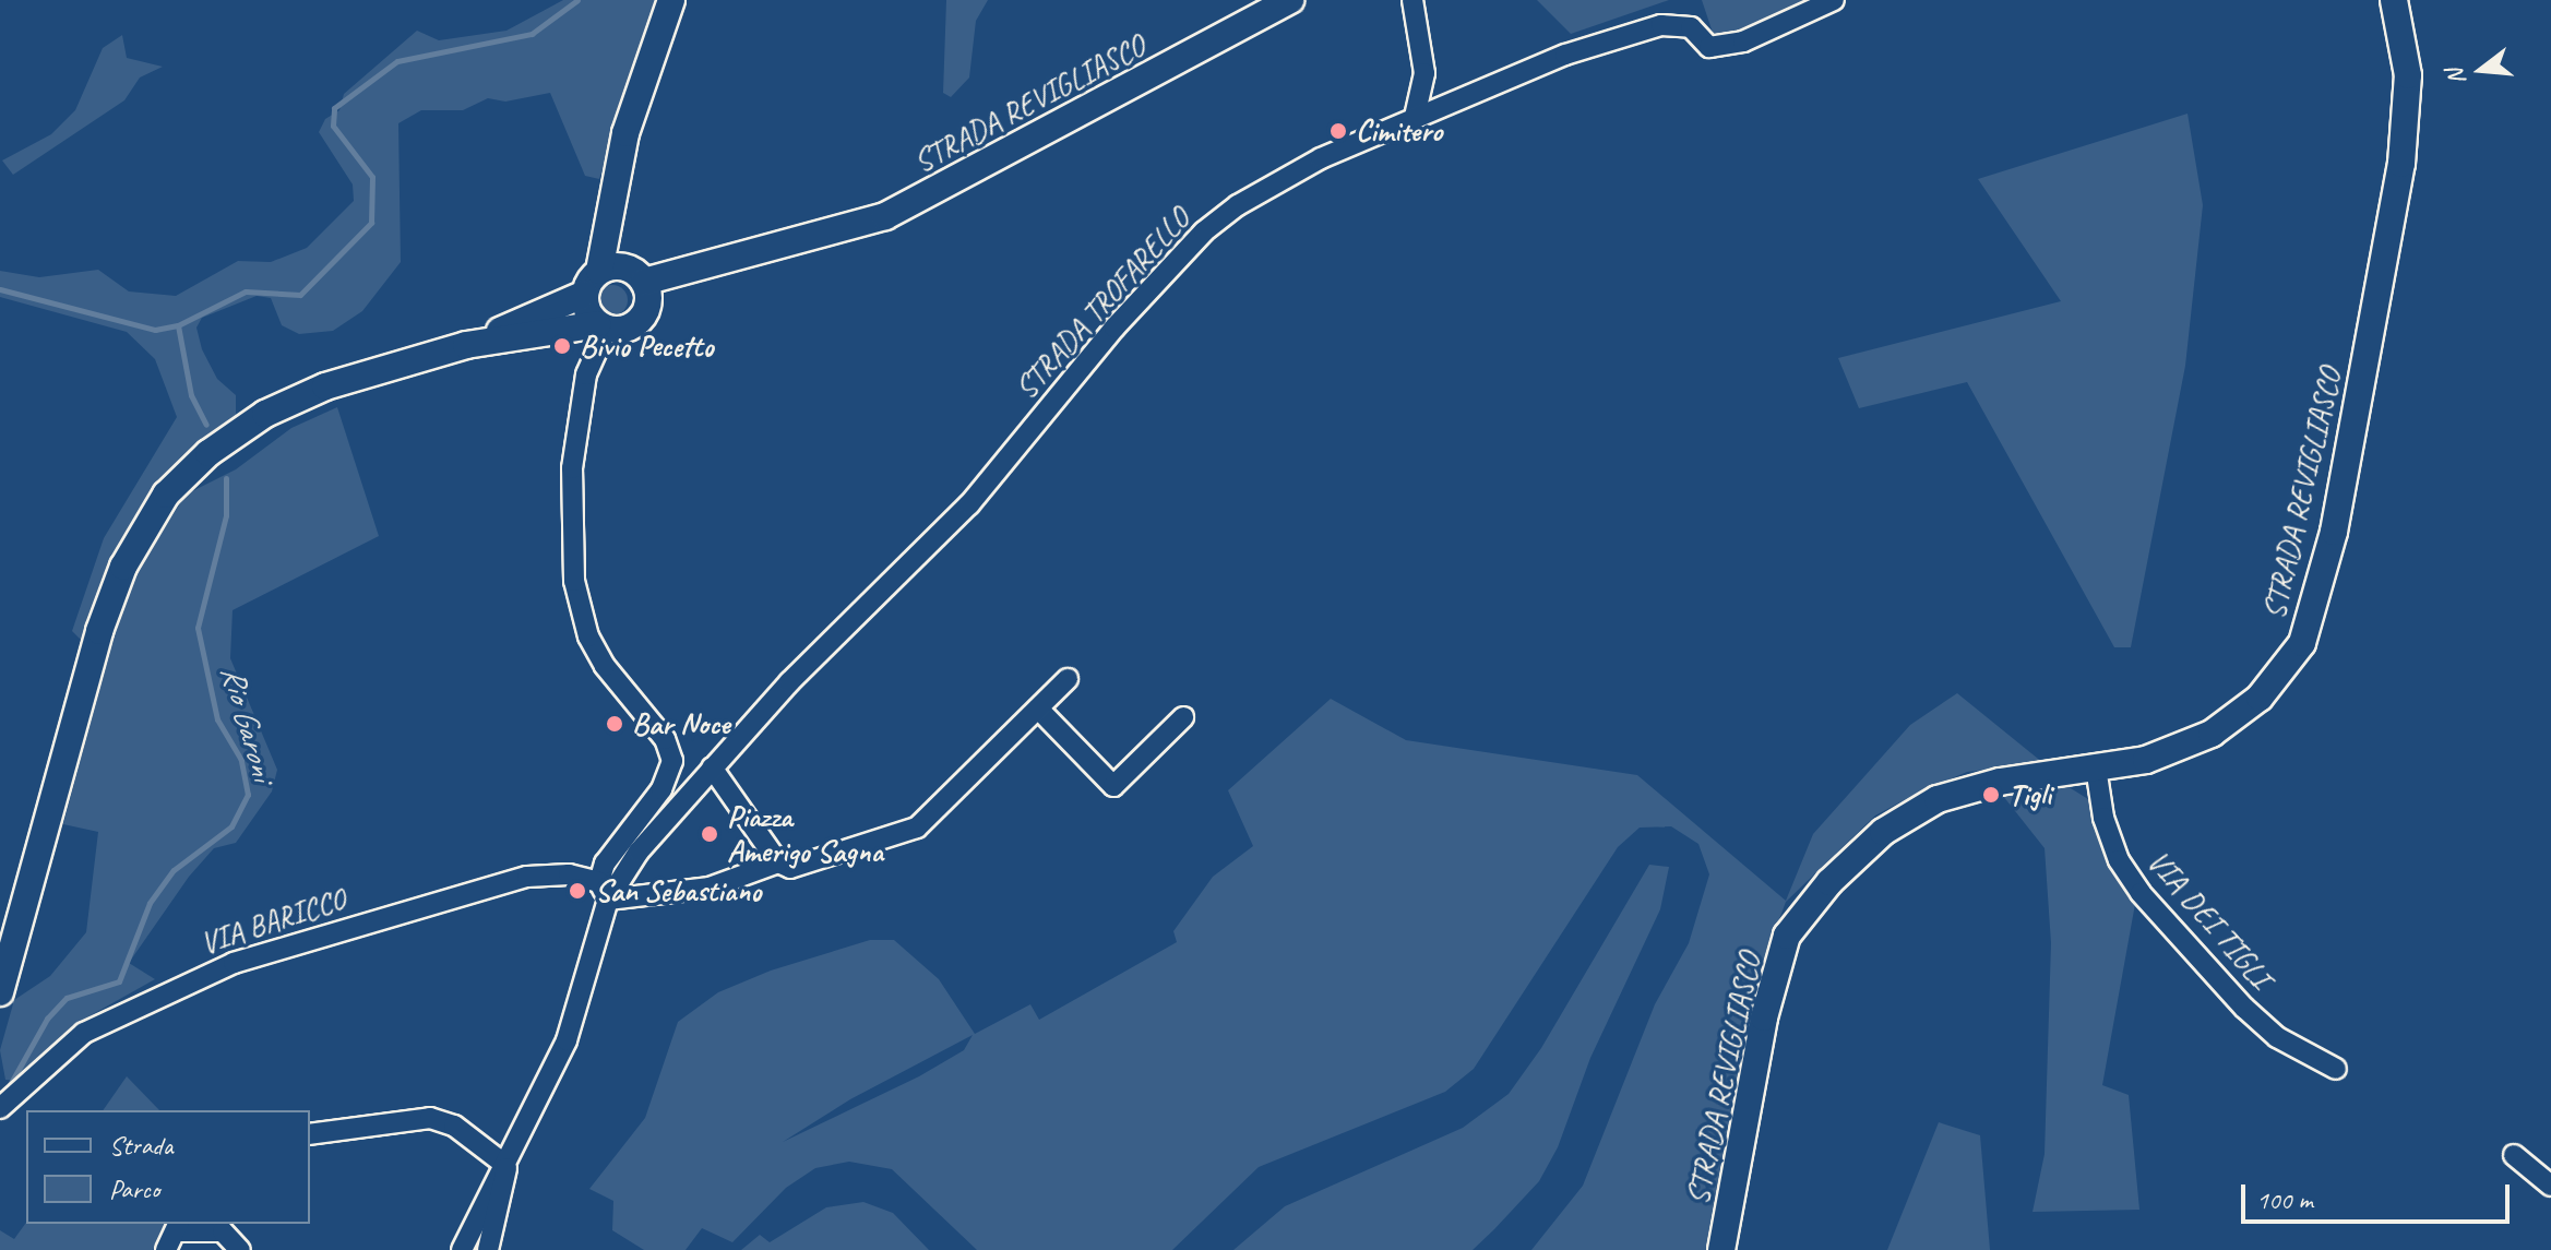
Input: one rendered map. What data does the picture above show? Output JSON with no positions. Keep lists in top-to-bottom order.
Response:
{
  "streets": {
    "street": [
      "STRADA REVIGLIASCO",
      "STRADA TROFARELLO",
      "VIA DEI TIGLI",
      "VIA BARICCO"
    ]
  },
  "crossings": [
    ["STRADA REVIGLIASCO", "VIA DEI TIGLI"]
  ],
  "water": ["Rio Garoni"],
  "places": [
    "Cimitero",
    "Bivio Pecetto",
    "Bar Noce",
    "Tigli",
    "Piazza Amerigo Sagna",
    "San Sebastiano"
  ],
  "legend": ["Strada", "Parco"],
  "scale_bar": "100 m",
  "north": "left"
}
